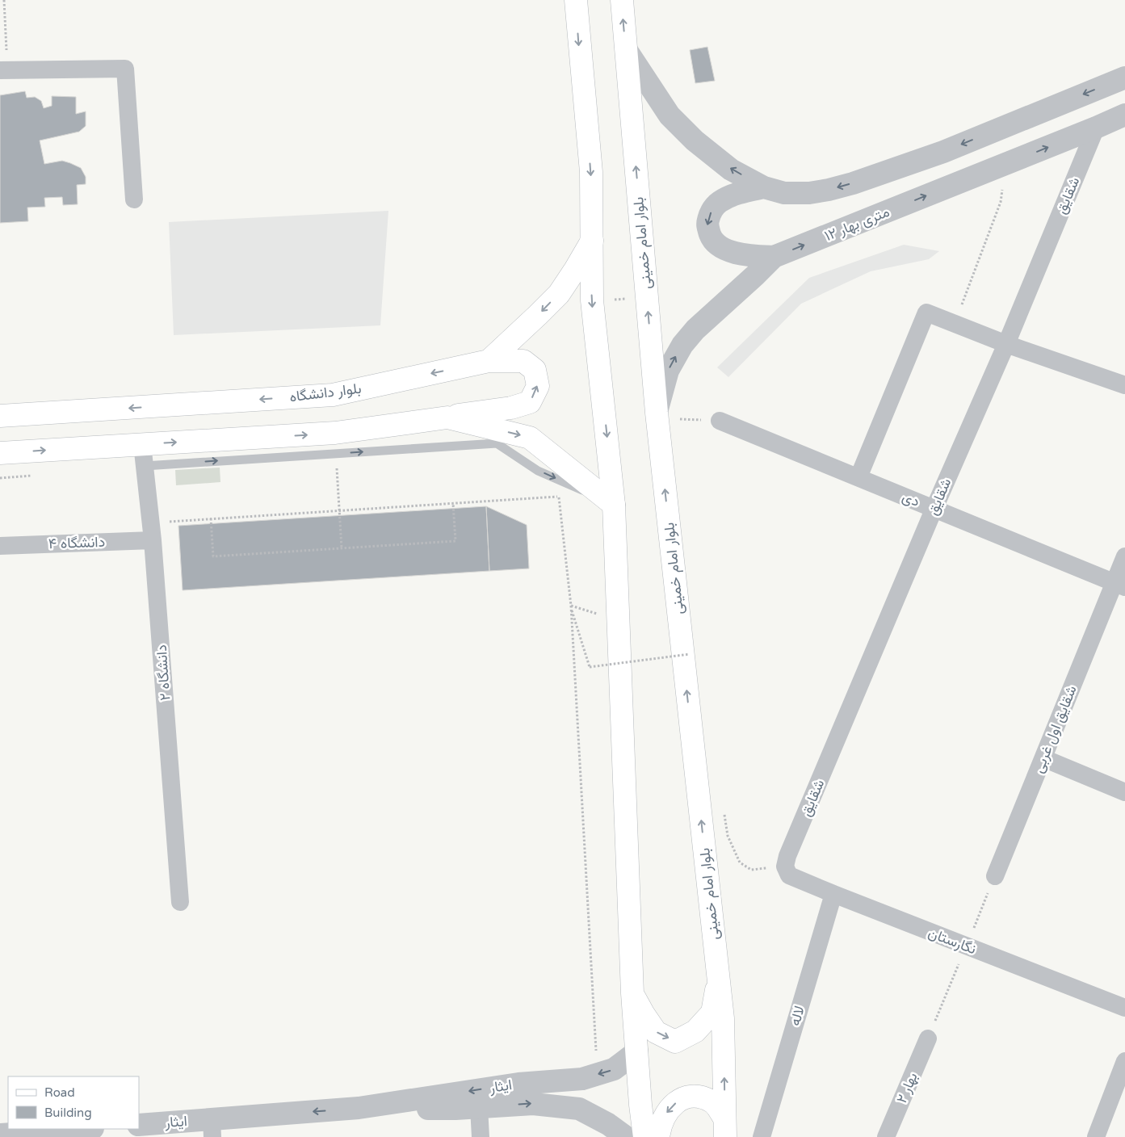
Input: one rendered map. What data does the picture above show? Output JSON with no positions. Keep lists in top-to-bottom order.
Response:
{
  "streets": {
    "main road": ["بلوار امام خمینی", "بلوار دانشگاه"],
    "street": [
      "شقایق",
      "۱۲ متری بهار",
      "دی",
      "دانشگاه ۴",
      "دانشگاه ۲",
      "شقایق اول غربی",
      "نگارستان",
      "لاله",
      "ایثار",
      "بهار ۲"
    ]
  },
  "crossings": [
    ["شقایق", "۱۲ متری بهار"],
    ["شقایق", "دی"],
    ["شقایق", "نگارستان"],
    ["۱۲ متری بهار", "بلوار امام خمینی"],
    ["دی", "شقایق اول غربی"],
    ["دانشگاه ۴", "دانشگاه ۲"],
    ["نگارستان", "لاله"]
  ],
  "legend": ["Road", "Building"]
}
